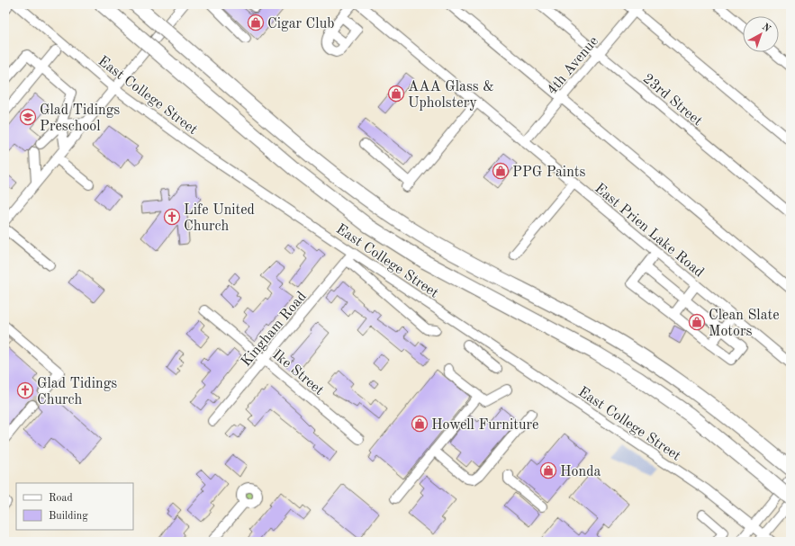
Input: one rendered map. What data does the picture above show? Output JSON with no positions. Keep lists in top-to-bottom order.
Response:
{
  "streets": {
    "street": [
      "4th Avenue",
      "East College Street",
      "23rd Street",
      "East Prien Lake Road",
      "Kingham Road",
      "Ike Street"
    ]
  },
  "crossings": [
    ["4th Avenue", "23rd Street"],
    ["4th Avenue", "East Prien Lake Road"],
    ["East College Street", "Kingham Road"],
    ["Kingham Road", "Ike Street"]
  ],
  "places": {
    "shop": [
      "Cigar Club",
      "AAA Glass & Upholstery",
      "PPG Paints",
      "Clean Slate Motors",
      "Howell Furniture",
      "Honda"
    ],
    "school or university": ["Glad Tidings Preschool"],
    "church": ["Life United Church", "Glad Tidings Church"]
  },
  "legend": ["Road", "Building"],
  "north": "top right"
}
